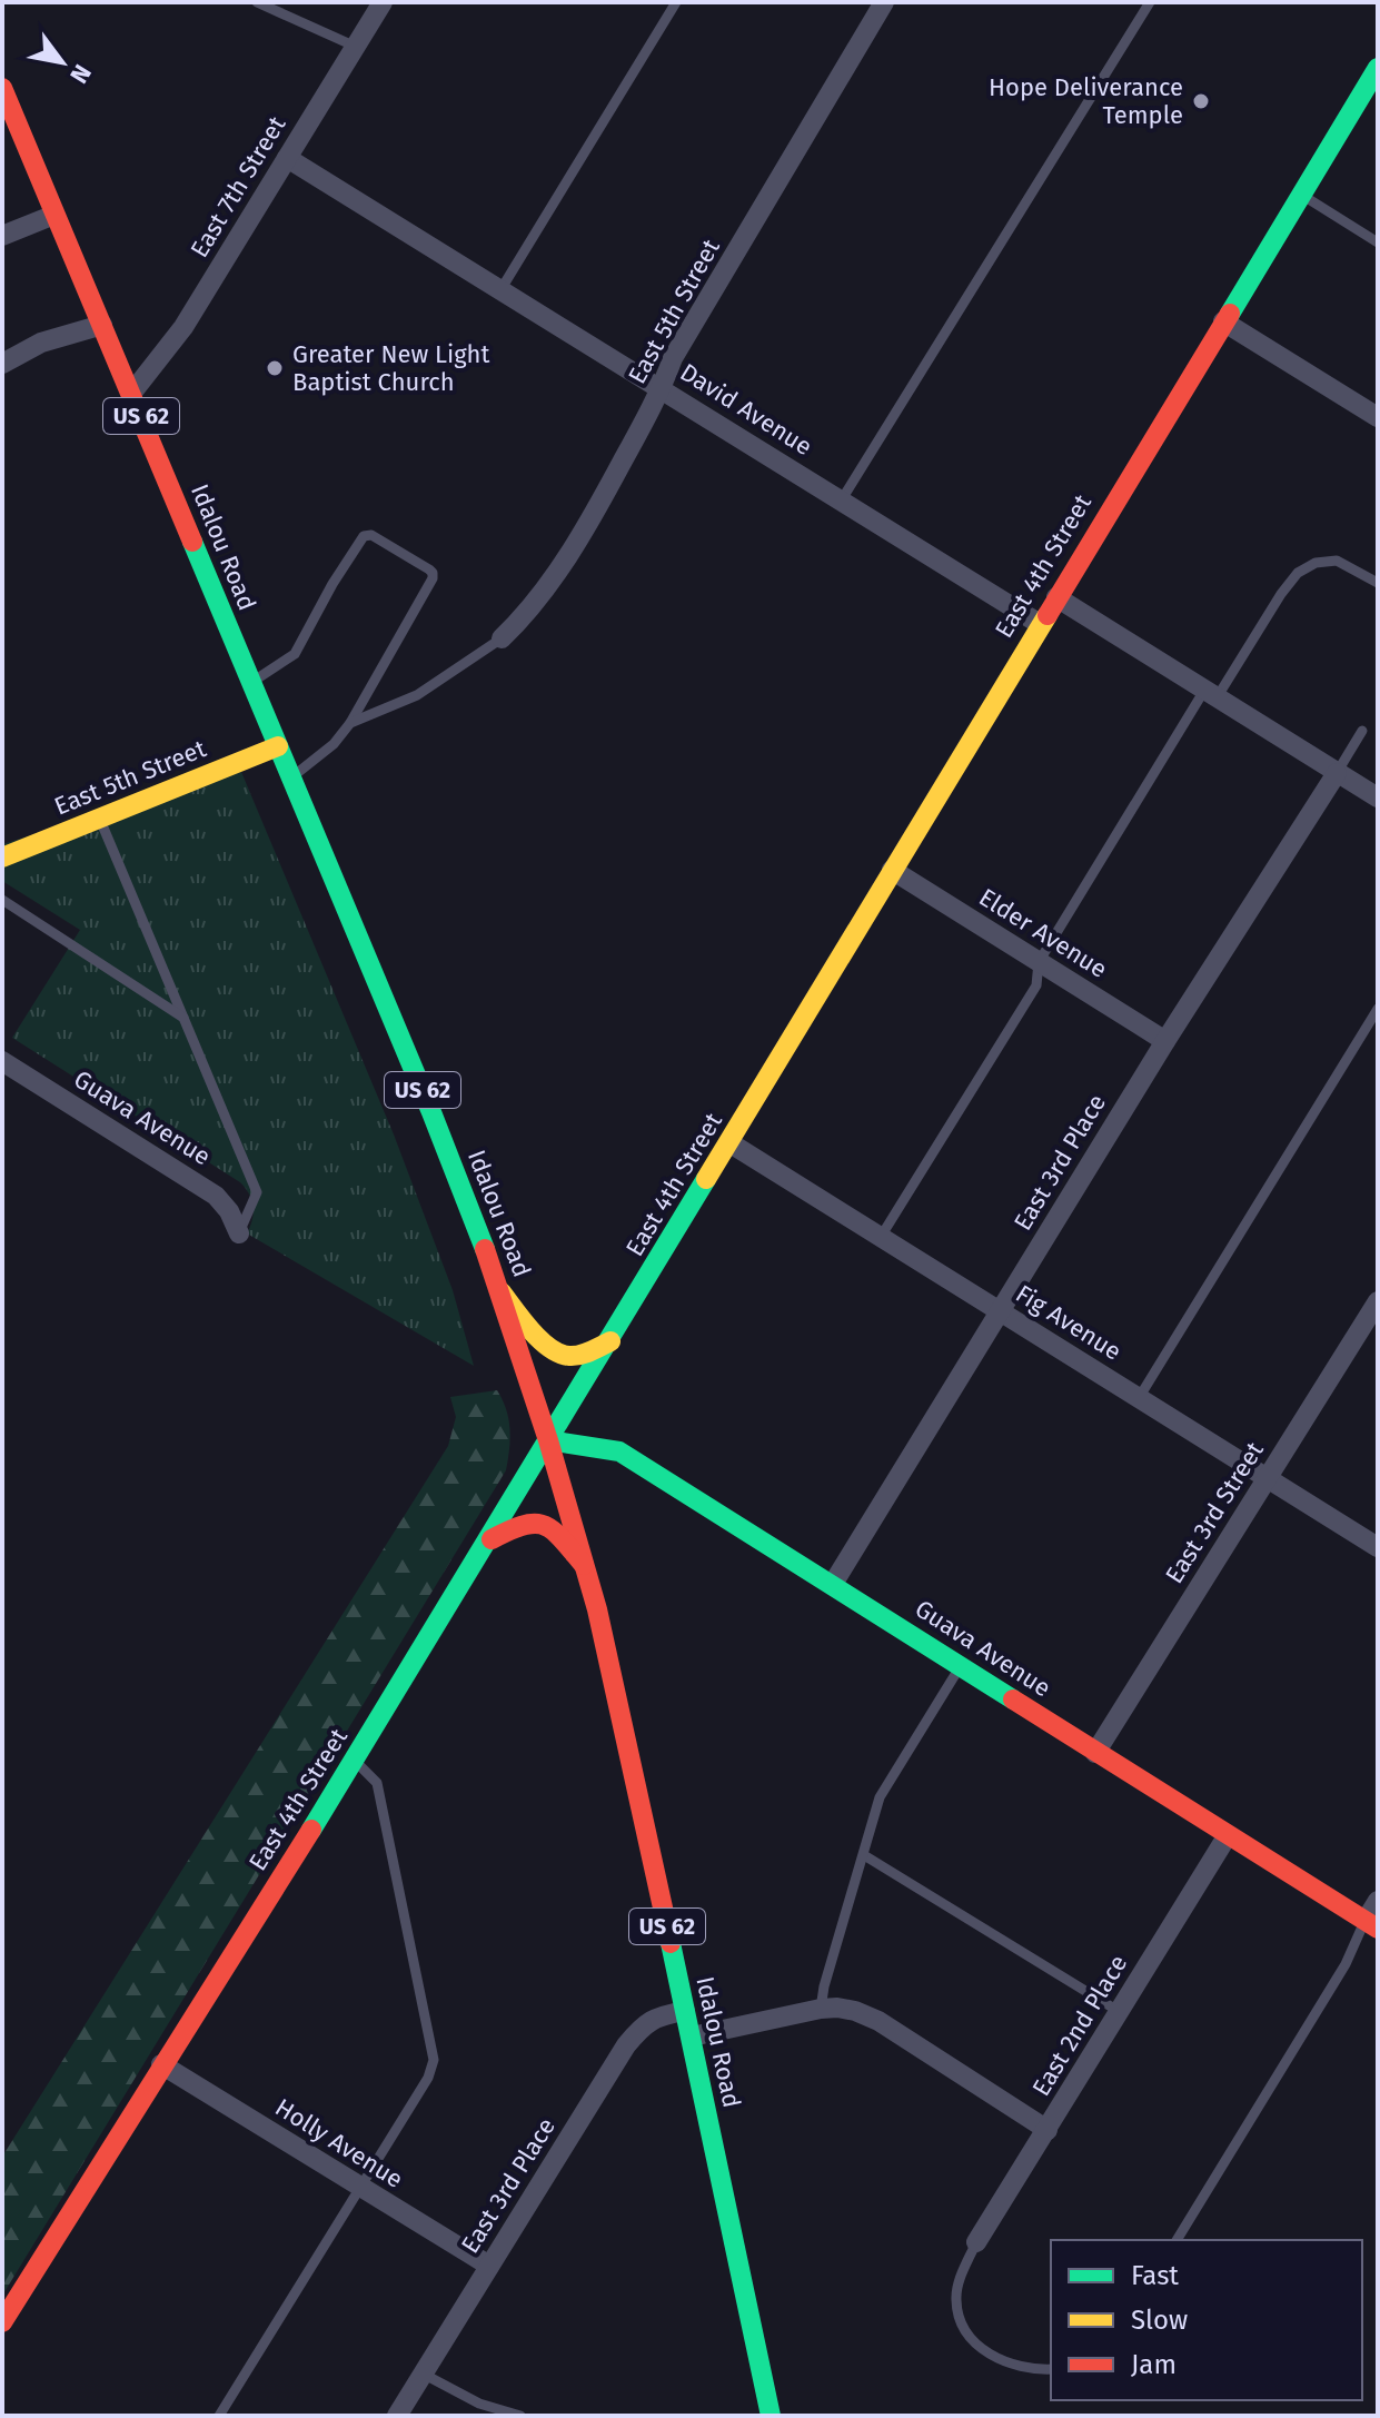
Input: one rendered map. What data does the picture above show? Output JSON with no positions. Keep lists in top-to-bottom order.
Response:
{
  "streets": {
    "main road": [
      "East 5th Street",
      "US 62",
      "Idalou Road",
      "East 4th Street",
      "Guava Avenue"
    ],
    "street": [
      "East 7th Street",
      "David Avenue",
      "Elder Avenue",
      "East 3rd Place",
      "Fig Avenue",
      "East 3rd Street",
      "East 2nd Place",
      "Holly Avenue"
    ]
  },
  "crossings": [
    ["East 7th Street", "David Avenue"],
    ["East 7th Street", "Idalou Road"],
    ["East 5th Street", "David Avenue"],
    ["East 5th Street", "Idalou Road"],
    ["David Avenue", "East 4th Street"],
    ["Idalou Road", "East 4th Street"],
    ["Idalou Road", "Guava Avenue"],
    ["Idalou Road", "East 3rd Place"],
    ["East 4th Street", "Elder Avenue"],
    ["East 4th Street", "Guava Avenue"],
    ["East 4th Street", "Fig Avenue"],
    ["East 4th Street", "Holly Avenue"],
    ["Elder Avenue", "East 3rd Place"],
    ["Guava Avenue", "East 3rd Place"],
    ["Guava Avenue", "East 3rd Street"],
    ["Guava Avenue", "East 2nd Place"],
    ["East 3rd Place", "Fig Avenue"],
    ["East 3rd Place", "Holly Avenue"],
    ["Fig Avenue", "East 3rd Street"]
  ],
  "places": ["Hope Deliverance Temple", "Greater New Light Baptist Church"],
  "legend": ["Fast", "Slow", "Jam"],
  "north": "bottom right"
}
